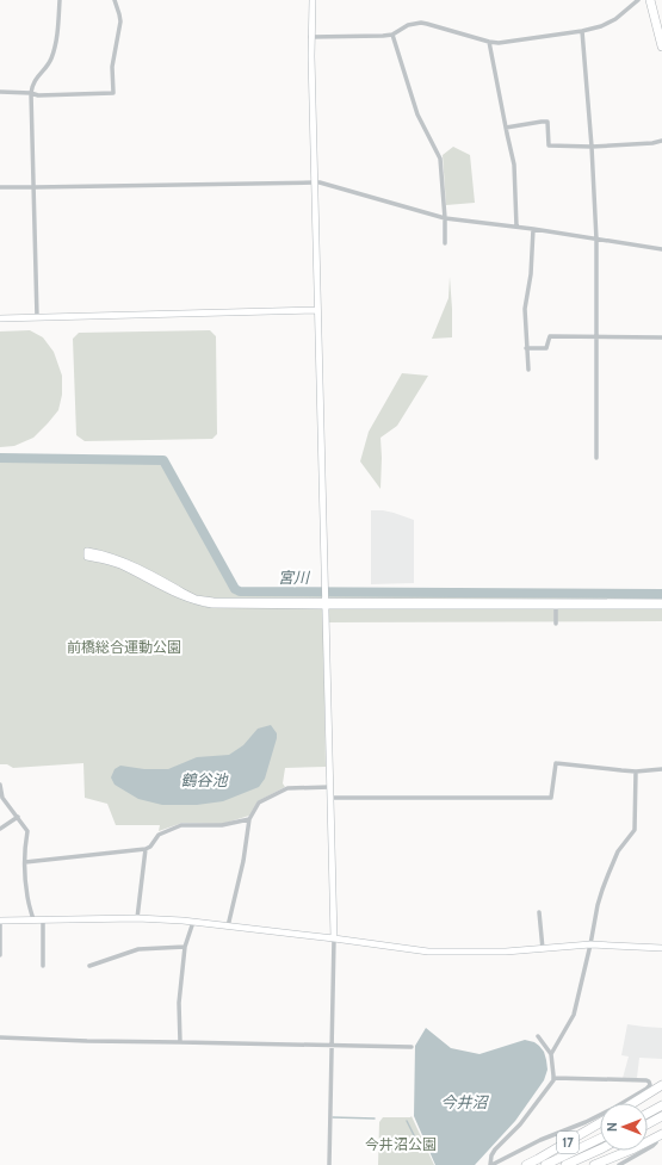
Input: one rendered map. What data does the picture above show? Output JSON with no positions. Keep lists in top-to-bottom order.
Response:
{
  "streets": {
    "highway": ["17"]
  },
  "water": ["宮川", "鶴谷池", "今井沼"],
  "parks": ["前橋総合運動公園", "今井沼公園"],
  "north": "left"
}
